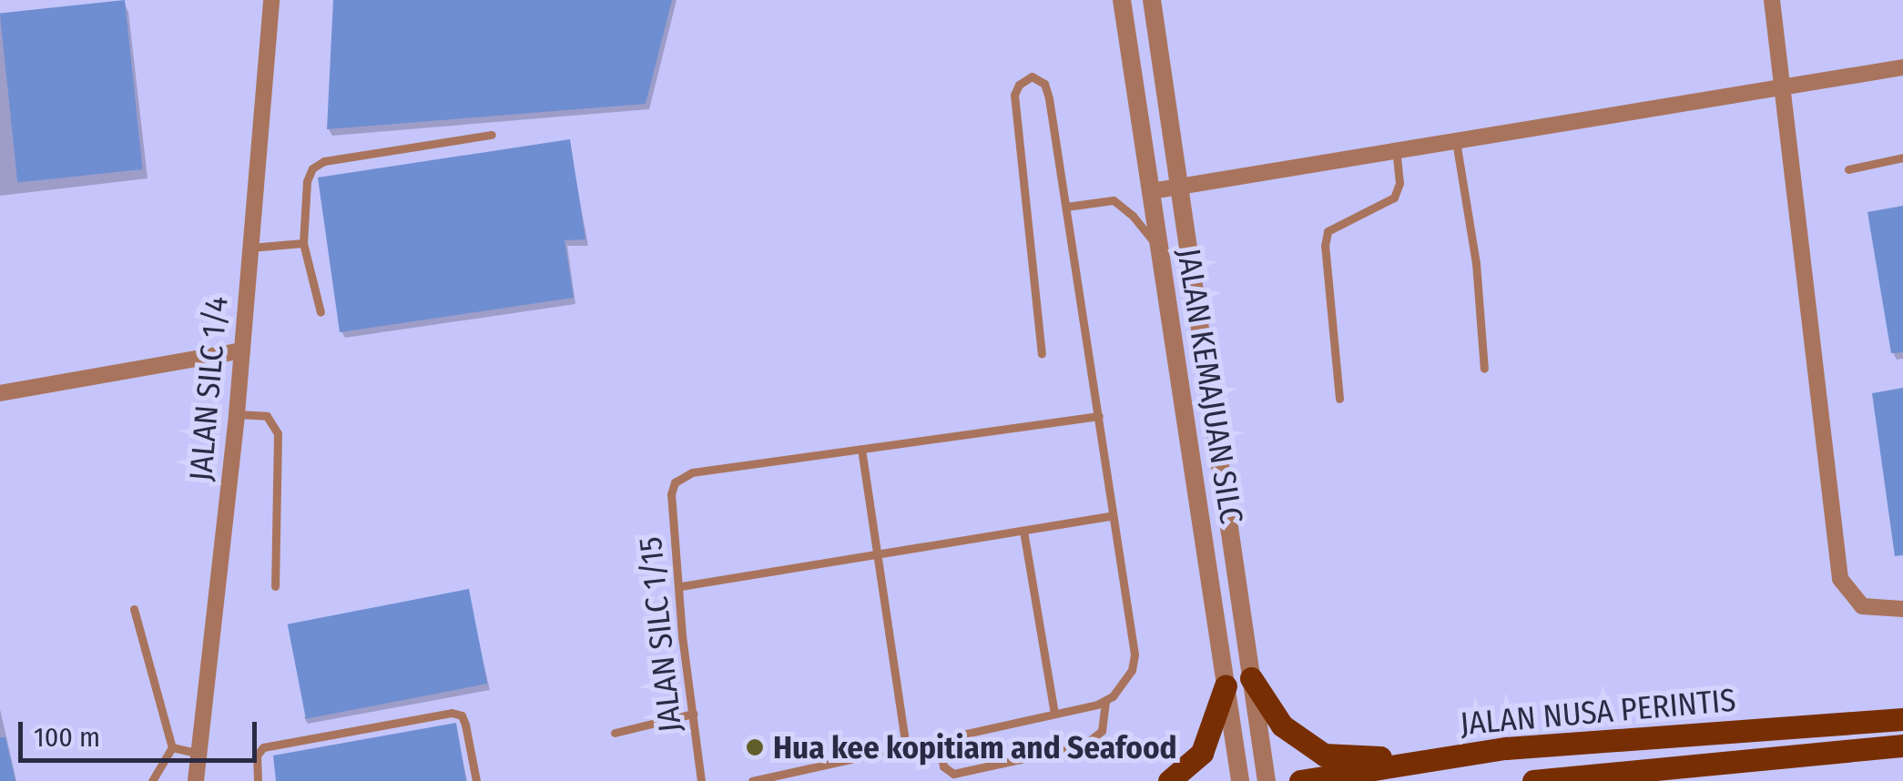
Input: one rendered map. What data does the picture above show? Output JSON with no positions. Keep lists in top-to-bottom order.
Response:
{
  "streets": {
    "main road": ["JALAN NUSA PERINTIS"],
    "street": ["JALAN KEMAJUAN SILC", "JALAN SILC 1/4"],
    "lane": ["JALAN SILC 1/15"]
  },
  "places": ["Hua kee kopitiam and Seafood"],
  "scale_bar": "100 m"
}
